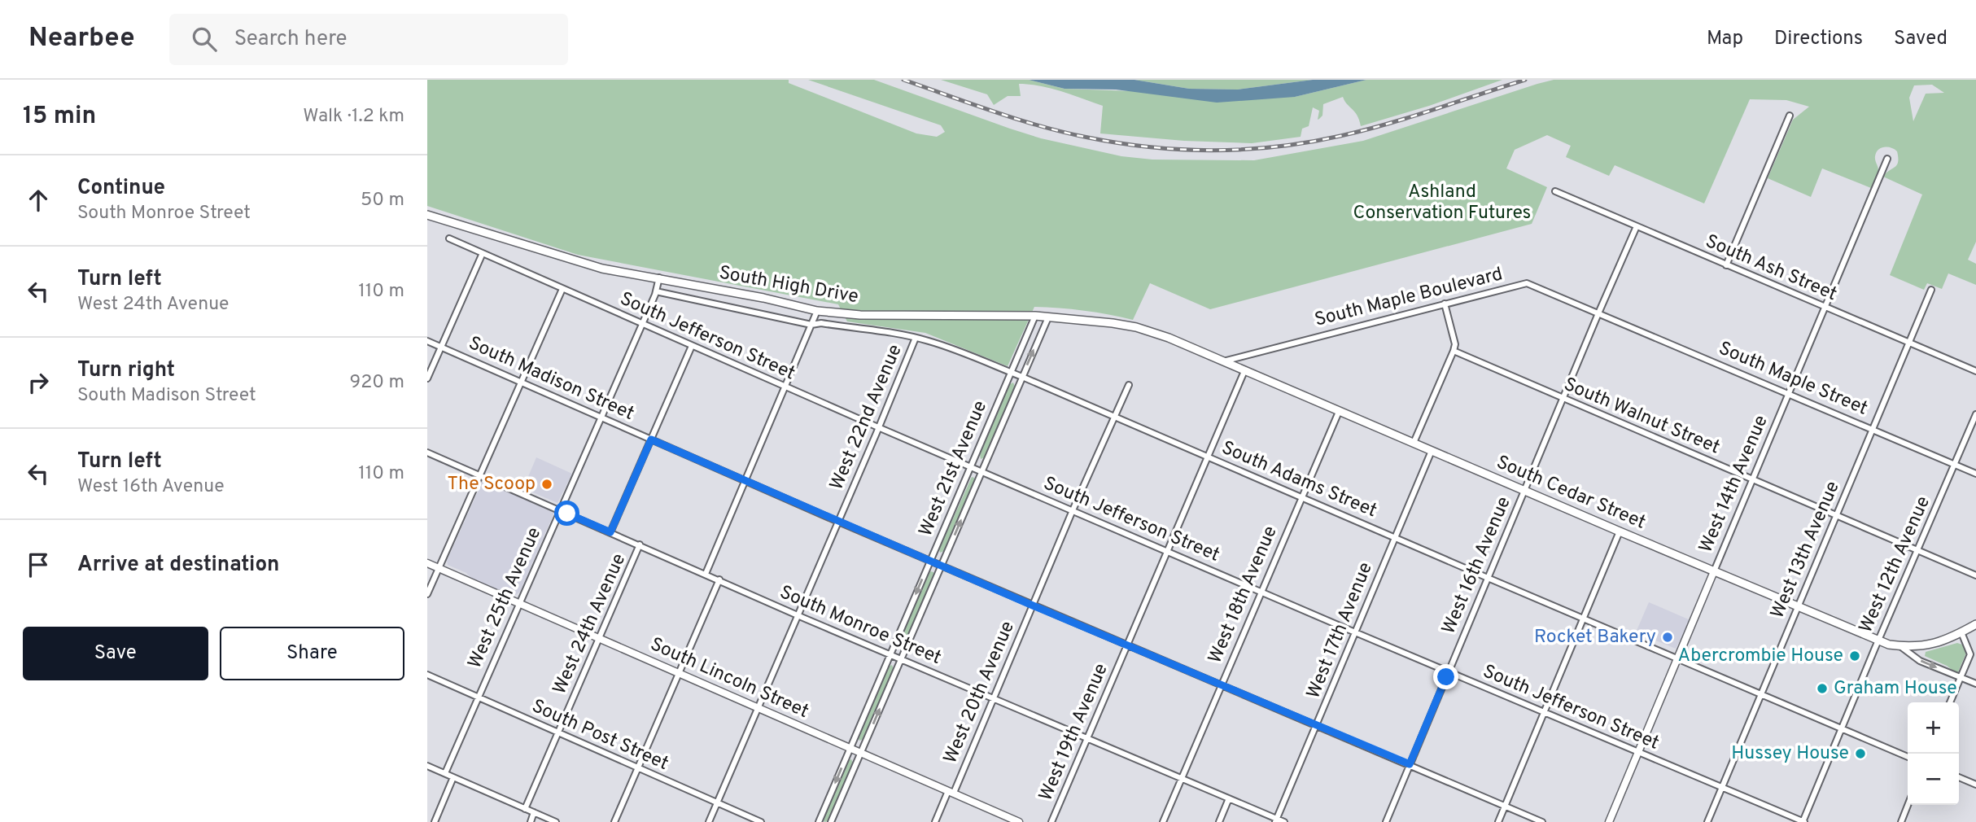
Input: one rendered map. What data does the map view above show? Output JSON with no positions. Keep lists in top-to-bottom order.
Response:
{
  "streets": {
    "main road": ["South High Drive", "South Cedar Street"],
    "street": [
      "South Ash Street",
      "South Maple Boulevard",
      "South Jefferson Street",
      "South Madison Street",
      "South Maple Street",
      "South Walnut Street",
      "West 22nd Avenue",
      "West 21st Avenue",
      "South Adams Street",
      "West 14th Avenue",
      "West 13th Avenue",
      "West 12th Avenue",
      "West 16th Avenue",
      "West 18th Avenue",
      "West 25th Avenue",
      "West 24th Avenue",
      "South Monroe Street",
      "West 17th Avenue",
      "South Lincoln Street",
      "West 20th Avenue",
      "West 19th Avenue",
      "South Post Street"
    ]
  },
  "crossings": [
    ["South Ash Street", "West 14th Avenue"],
    ["South Ash Street", "West 13th Avenue"],
    ["South Ash Street", "West 16th Avenue"],
    ["South High Drive", "West 21st Avenue"],
    ["South High Drive", "South Cedar Street"],
    ["South High Drive", "West 25th Avenue"],
    ["South Maple Boulevard", "South Maple Street"],
    ["South Maple Boulevard", "South Cedar Street"],
    ["South Maple Boulevard", "West 16th Avenue"],
    ["South Jefferson Street", "West 22nd Avenue"],
    ["South Jefferson Street", "West 21st Avenue"],
    ["South Jefferson Street", "West 14th Avenue"],
    ["South Jefferson Street", "West 13th Avenue"],
    ["South Jefferson Street", "West 12th Avenue"],
    ["South Jefferson Street", "West 16th Avenue"],
    ["South Jefferson Street", "West 18th Avenue"],
    ["South Jefferson Street", "West 25th Avenue"],
    ["South Jefferson Street", "West 24th Avenue"],
    ["South Jefferson Street", "West 17th Avenue"],
    ["South Jefferson Street", "West 20th Avenue"],
    ["South Jefferson Street", "West 19th Avenue"],
    ["South Madison Street", "West 22nd Avenue"],
    ["South Madison Street", "West 21st Avenue"],
    ["South Madison Street", "West 16th Avenue"],
    ["South Madison Street", "West 18th Avenue"],
    ["South Madison Street", "West 25th Avenue"],
    ["South Madison Street", "West 24th Avenue"],
    ["South Madison Street", "West 17th Avenue"],
    ["South Madison Street", "West 20th Avenue"],
    ["South Madison Street", "West 19th Avenue"],
    ["South Maple Street", "West 14th Avenue"],
    ["South Maple Street", "West 13th Avenue"],
    ["South Maple Street", "West 12th Avenue"],
    ["South Maple Street", "West 16th Avenue"],
    ["South Walnut Street", "West 14th Avenue"],
    ["South Walnut Street", "West 13th Avenue"],
    ["South Walnut Street", "West 12th Avenue"],
    ["South Walnut Street", "West 16th Avenue"],
    ["West 22nd Avenue", "South Adams Street"],
    ["West 22nd Avenue", "South Monroe Street"],
    ["West 22nd Avenue", "South Lincoln Street"],
    ["West 22nd Avenue", "South Post Street"],
    ["West 21st Avenue", "South Adams Street"],
    ["West 21st Avenue", "South Monroe Street"],
    ["West 21st Avenue", "South Lincoln Street"],
    ["South Adams Street", "West 14th Avenue"],
    ["South Adams Street", "West 13th Avenue"],
    ["South Adams Street", "West 12th Avenue"],
    ["South Adams Street", "West 16th Avenue"],
    ["South Adams Street", "West 18th Avenue"],
    ["South Adams Street", "West 25th Avenue"],
    ["South Adams Street", "West 17th Avenue"],
    ["South Adams Street", "West 20th Avenue"],
    ["South Adams Street", "West 19th Avenue"],
    ["West 14th Avenue", "South Cedar Street"],
    ["South Cedar Street", "West 13th Avenue"],
    ["South Cedar Street", "West 12th Avenue"],
    ["South Cedar Street", "West 16th Avenue"],
    ["South Cedar Street", "West 18th Avenue"],
    ["South Cedar Street", "West 17th Avenue"],
    ["South Cedar Street", "West 19th Avenue"],
    ["West 18th Avenue", "South Monroe Street"],
    ["West 25th Avenue", "South Monroe Street"],
    ["West 25th Avenue", "South Lincoln Street"],
    ["West 25th Avenue", "South Post Street"],
    ["West 24th Avenue", "South Monroe Street"],
    ["West 24th Avenue", "South Lincoln Street"],
    ["West 24th Avenue", "South Post Street"],
    ["South Monroe Street", "West 17th Avenue"],
    ["South Monroe Street", "West 20th Avenue"],
    ["South Monroe Street", "West 19th Avenue"],
    ["South Lincoln Street", "West 20th Avenue"]
  ],
  "parks": ["Ashland Conservation Futures"],
  "places": [
    "The Scoop",
    "Rocket Bakery",
    "Abercrombie House",
    "Graham House",
    "Hussey House"
  ],
  "page": {
    "header": "Nearbee",
    "search": "Search here",
    "nav": ["Map", "Directions", "Saved"],
    "heading": ["15 min", "Walk · 1.2 km"],
    "list": [
      ["Continue", "South Monroe Street", "50 m"],
      ["Turn left", "West 24th Avenue", "110 m"],
      ["Turn right", "South Madison Street", "920 m"],
      ["Turn left", "West 16th Avenue", "110 m"],
      "Arrive at destination"
    ],
    "buttons": ["Save", "Share"],
    "map_buttons": ["+", "−"]
  }
}
